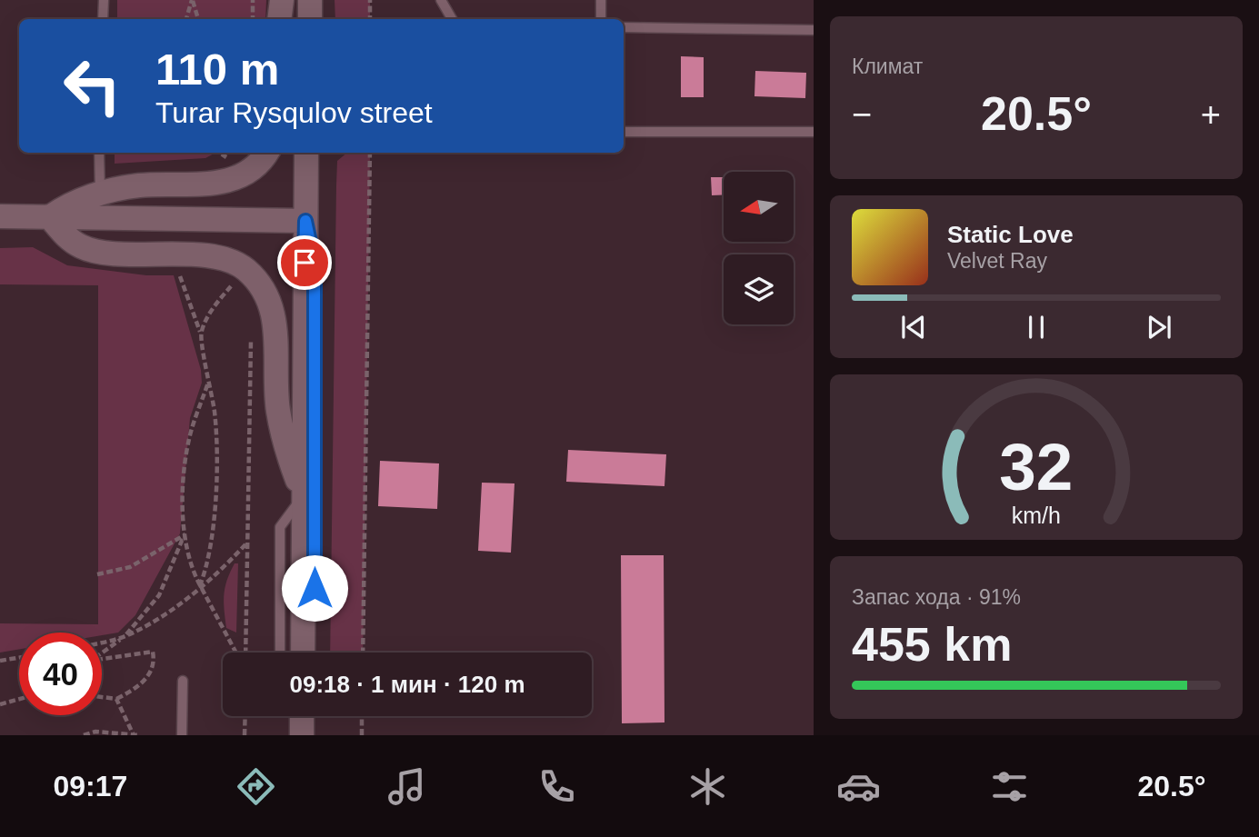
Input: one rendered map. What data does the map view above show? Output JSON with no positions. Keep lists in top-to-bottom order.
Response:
{
  "north": "left",
  "page": {
    "tile": [
      "Климат",
      ["Запас хода · 91%", "455 km"]
    ],
    "turn": ["110 m", "Turar Rysqulov street"],
    "heat": ["−", "20.5°", "+"],
    "song": ["Static Love", "Velvet Ray"],
    "limit": "40",
    "trip": "09:18 · 1 мин · 120 m",
    "tabs": ["09:17", "20.5°"],
    "gauge": ["32", "km/h"]
  }
}
